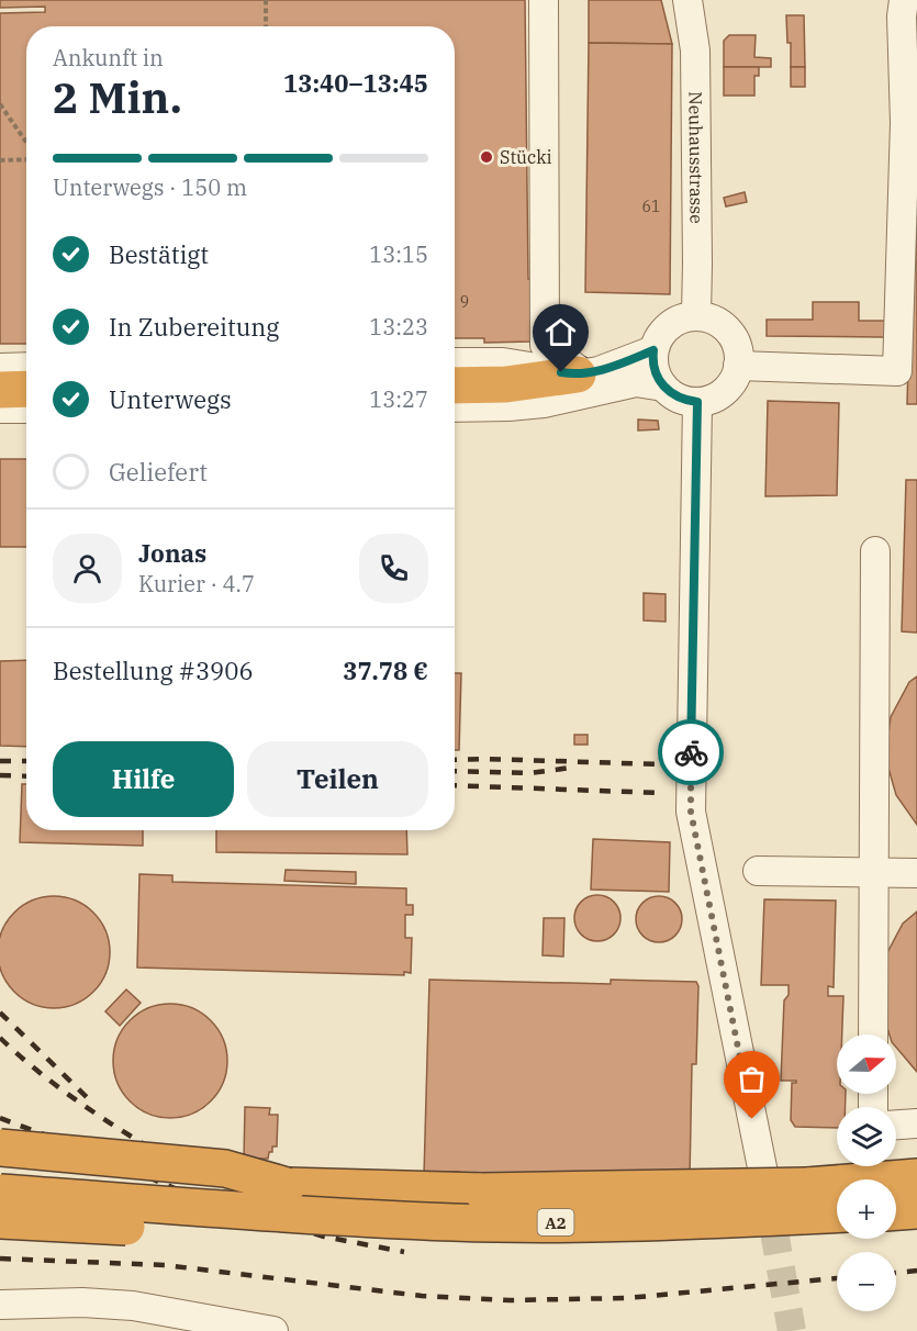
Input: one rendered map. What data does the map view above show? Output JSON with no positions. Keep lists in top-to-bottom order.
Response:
{
  "streets": {
    "highway": ["A2"],
    "street": ["Neuhausstrasse"]
  },
  "places": ["Stücki"],
  "house_numbers": ["61", "9"],
  "north": "right",
  "page": {
    "heading": ["2 Min.", "Ankunft in", "13:40–13:45"],
    "panel": [
      "Jonas",
      "Kurier · 4.7",
      "Bestellung #3906",
      "37.78 €"
    ],
    "bar": "Unterwegs · 150 m",
    "list": [
      ["Bestätigt", "13:15"],
      ["In Zubereitung", "13:23"],
      ["Unterwegs", "13:27"],
      "Geliefert"
    ],
    "buttons": ["Hilfe", "Teilen"],
    "map_buttons": ["+", "−"]
  }
}
